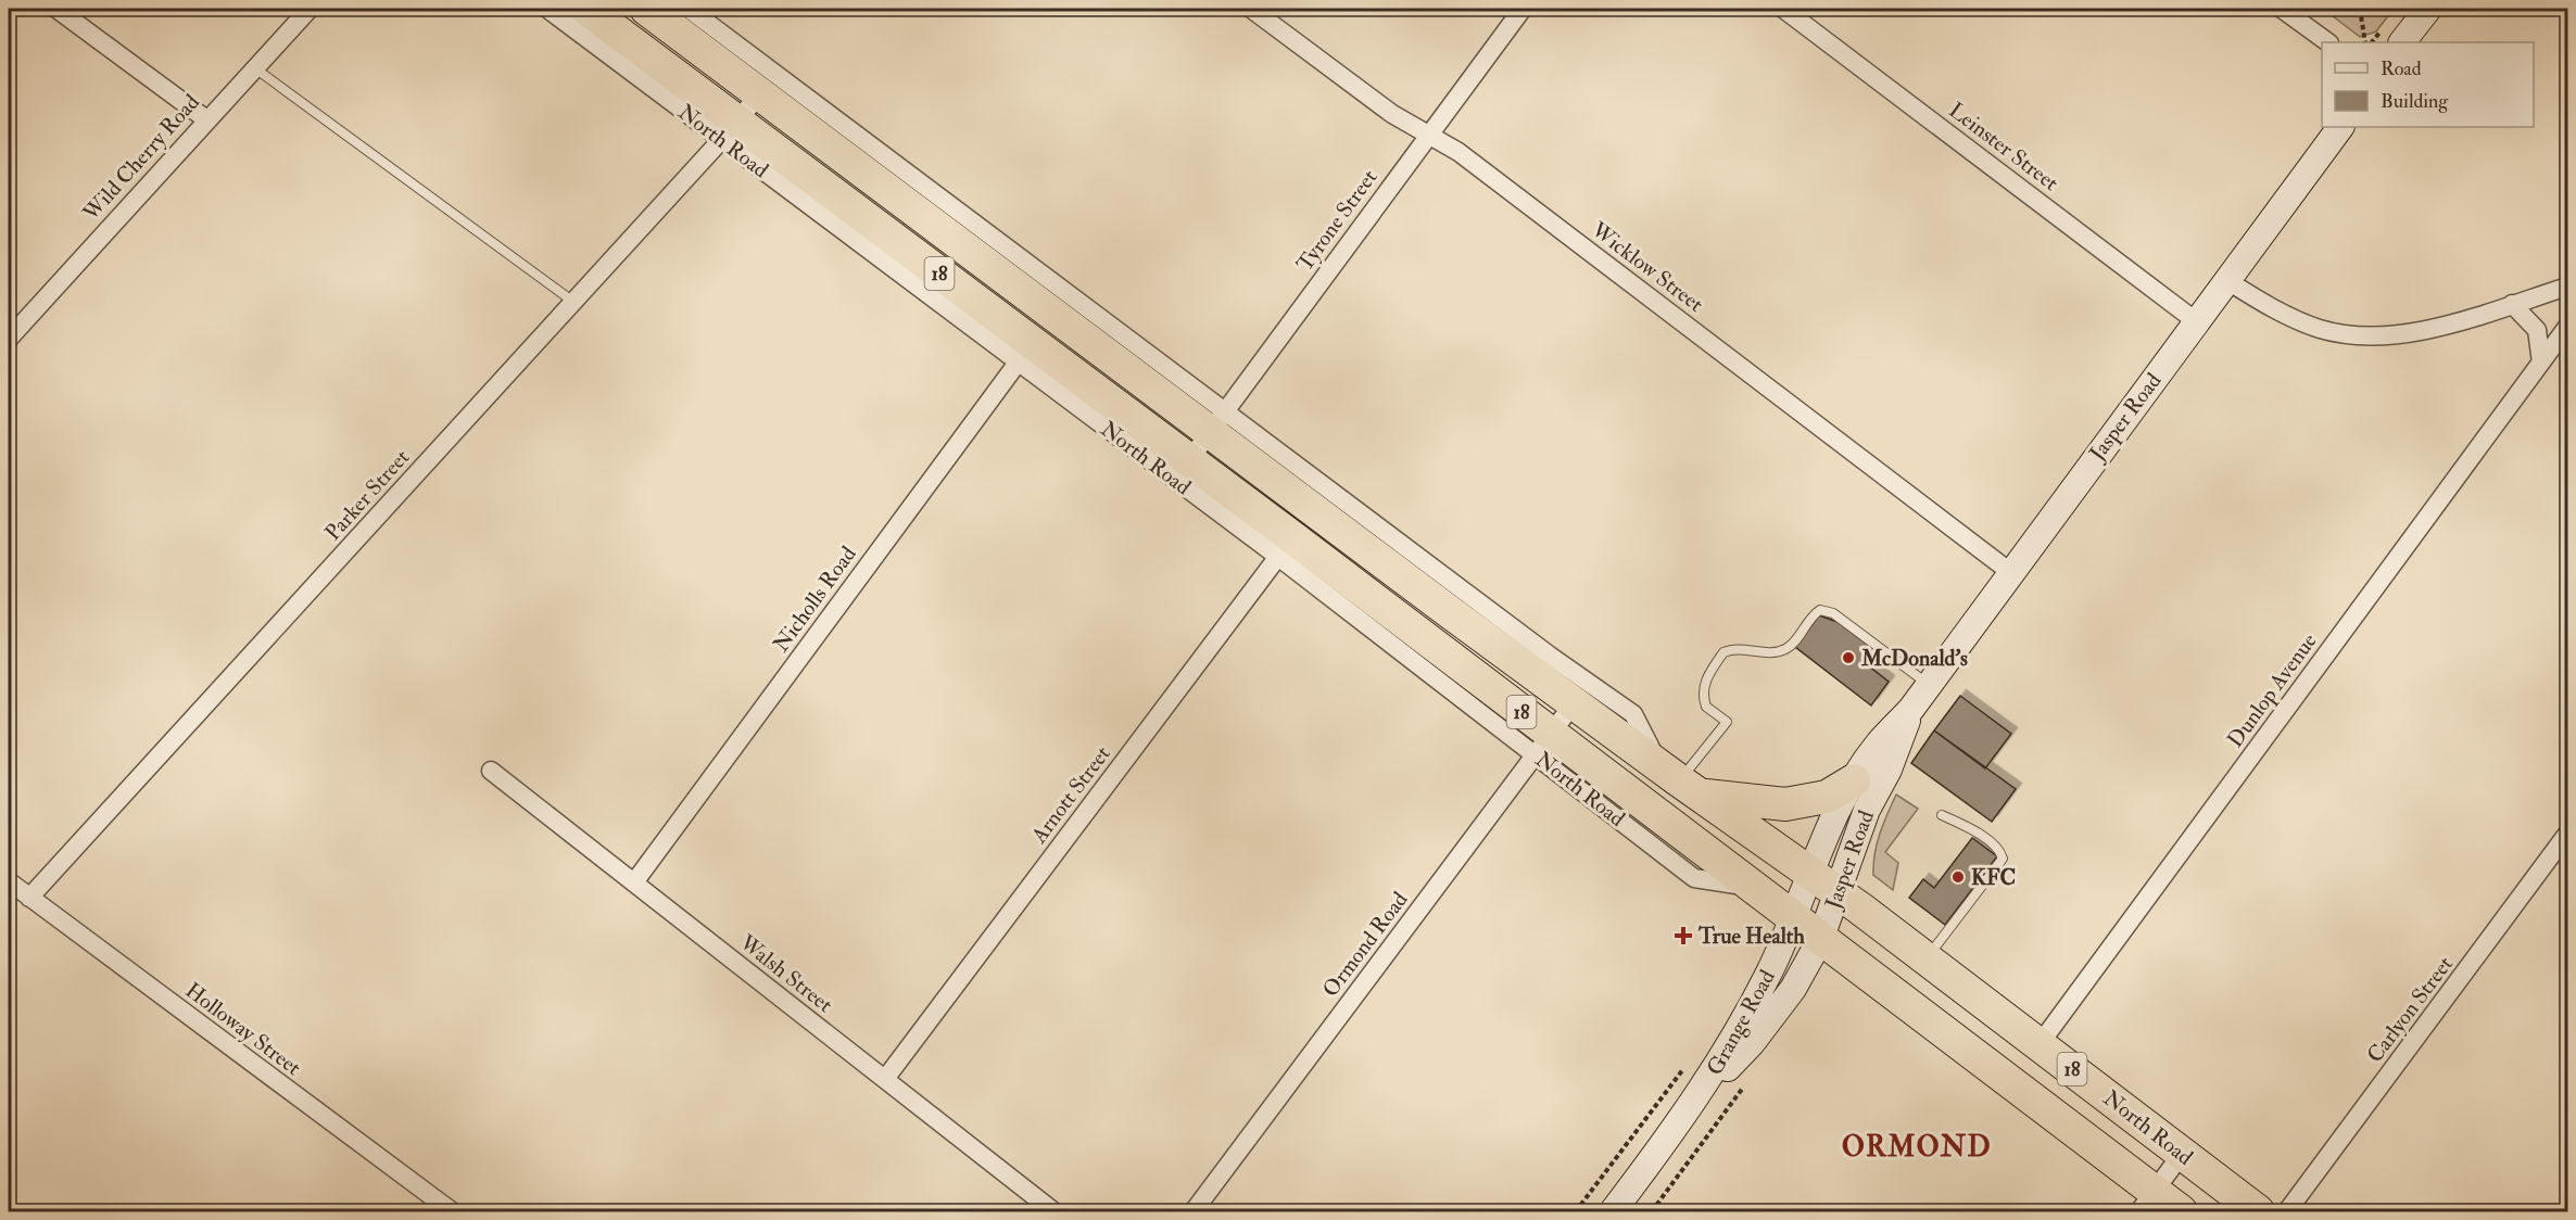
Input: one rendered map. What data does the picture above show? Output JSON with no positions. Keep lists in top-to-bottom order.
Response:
{
  "streets": {
    "highway": ["North Road", "18"],
    "main road": ["Jasper Road", "Grange Road"],
    "street": [
      "Leinster Street",
      "Wild Cherry Road",
      "Tyrone Street",
      "Wicklow Street",
      "Parker Street",
      "Nicholls Road",
      "Dunlop Avenue",
      "Arnott Street",
      "Ormond Road",
      "Walsh Street",
      "Carlyon Street",
      "Holloway Street"
    ]
  },
  "crossings": [
    ["North Road", "Tyrone Street"],
    ["North Road", "Jasper Road"],
    ["North Road", "Parker Street"],
    ["North Road", "Nicholls Road"],
    ["North Road", "Dunlop Avenue"],
    ["North Road", "Arnott Street"],
    ["North Road", "Ormond Road"],
    ["North Road", "Grange Road"],
    ["Leinster Street", "Jasper Road"],
    ["Tyrone Street", "Wicklow Street"],
    ["Wicklow Street", "Jasper Road"],
    ["Jasper Road", "Grange Road"],
    ["Parker Street", "Holloway Street"],
    ["Nicholls Road", "Walsh Street"],
    ["Arnott Street", "Walsh Street"]
  ],
  "districts": ["ORMOND"],
  "places": {
    "other": ["McDonald's", "KFC"],
    "health": ["True Health"]
  },
  "legend": ["Road", "Building"]
}
